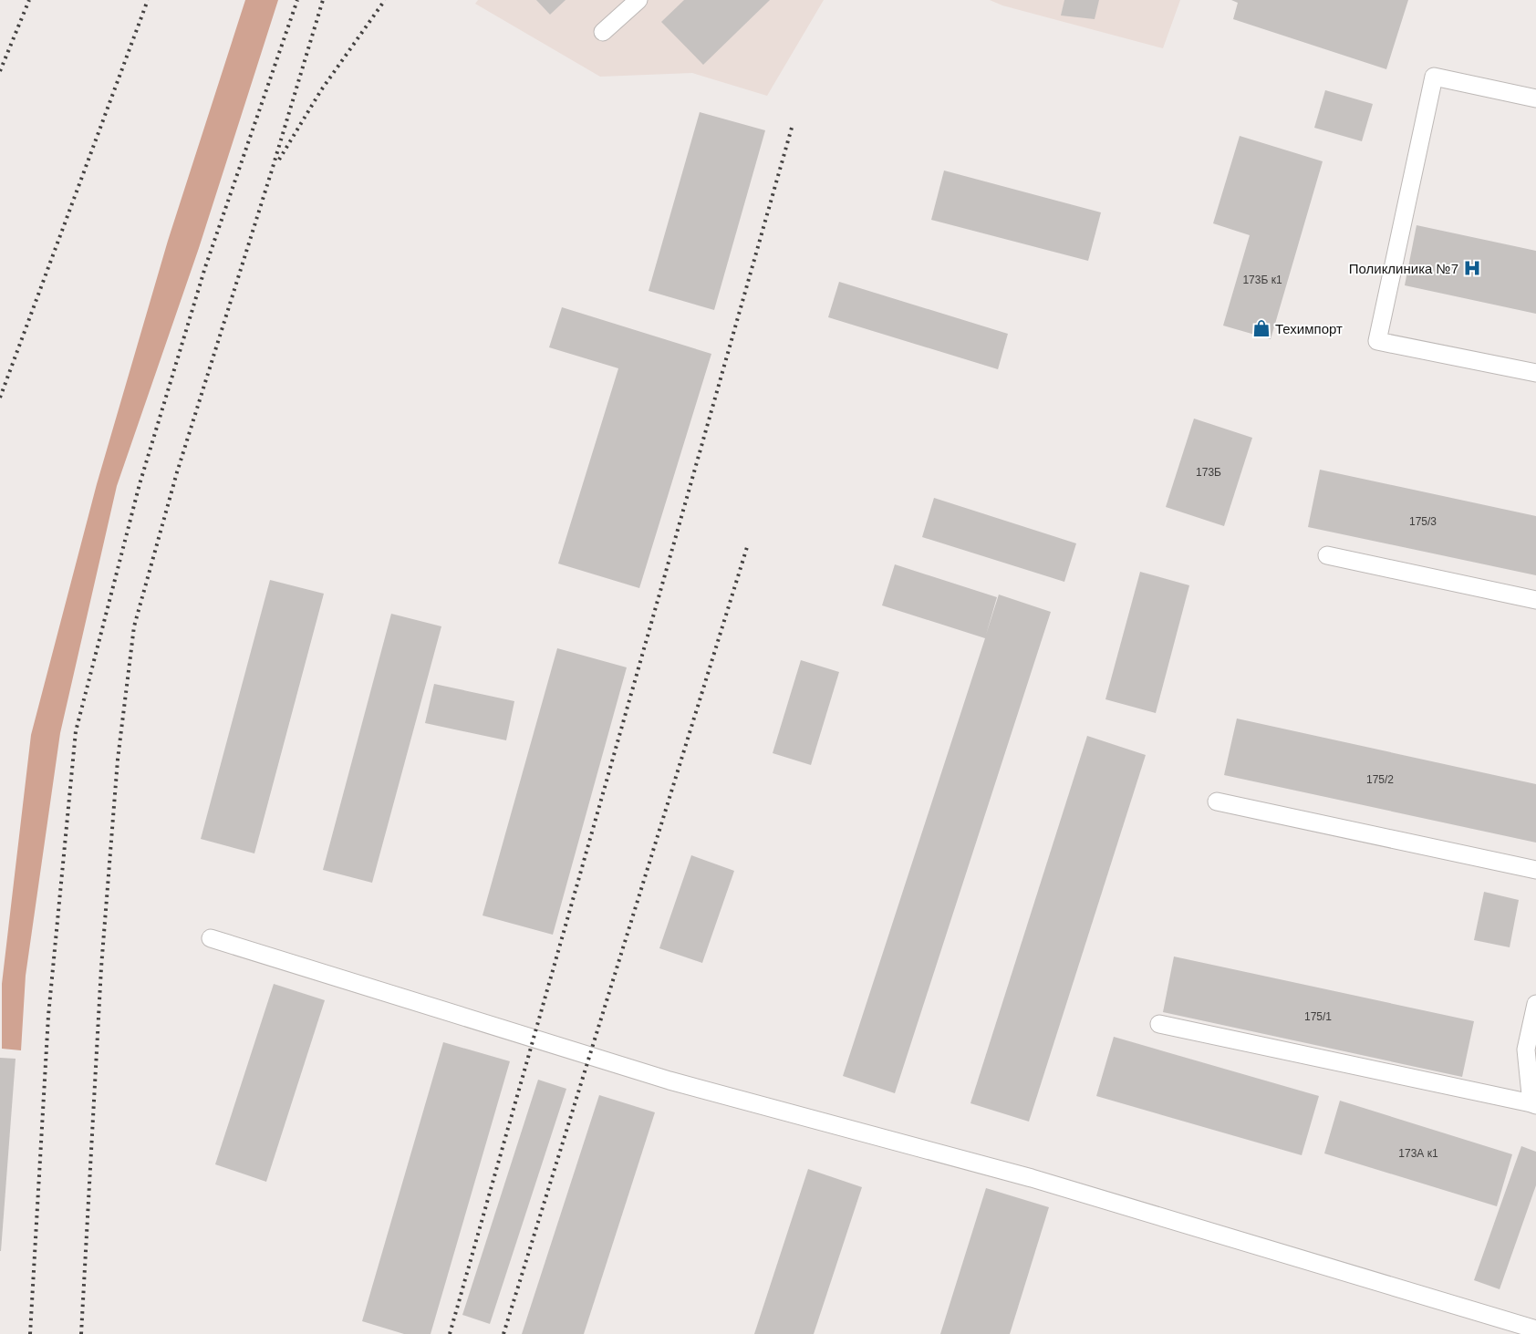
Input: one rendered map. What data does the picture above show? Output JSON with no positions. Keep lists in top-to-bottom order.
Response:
{
  "places": {
    "hospital": ["Поликлиника №7"],
    "shop": ["Техимпорт"]
  },
  "house_numbers": [
    "173Б к1",
    "173Б",
    "175/3",
    "175/2",
    "175/1",
    "173А к1"
  ]
}
